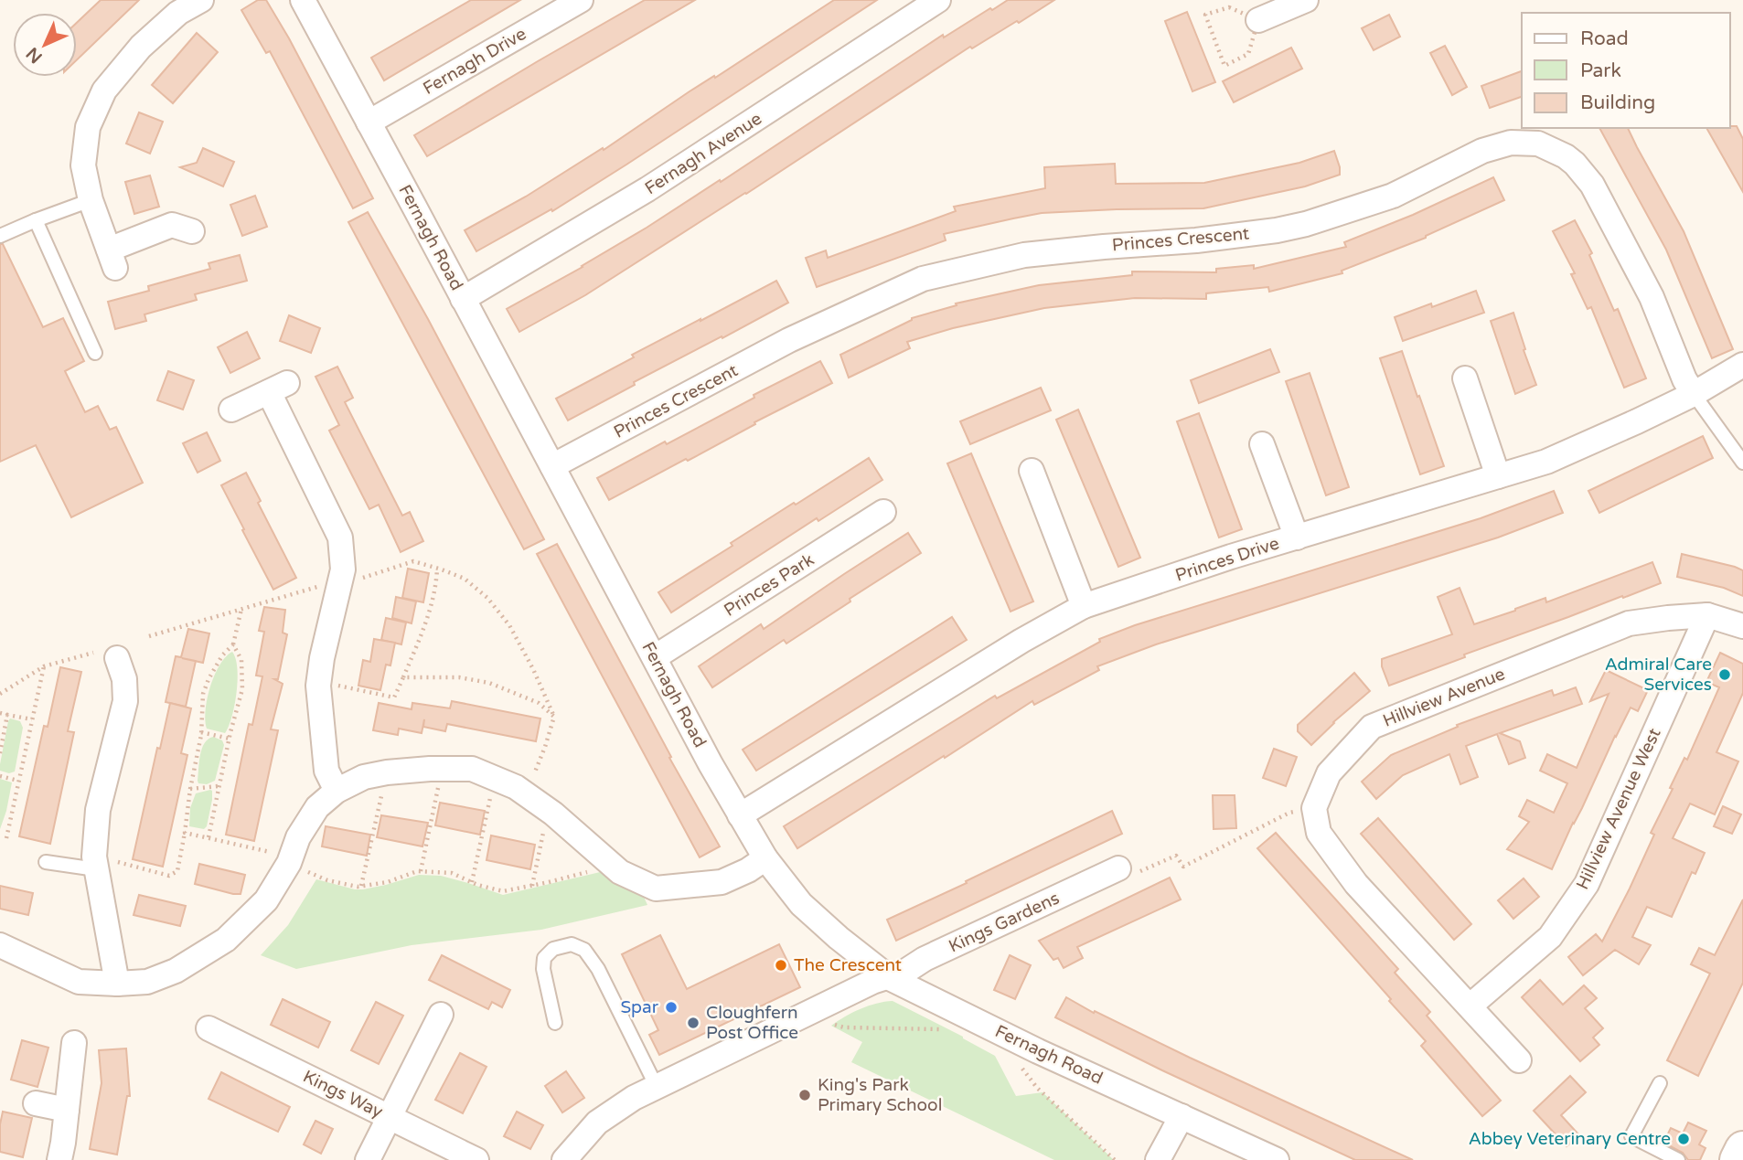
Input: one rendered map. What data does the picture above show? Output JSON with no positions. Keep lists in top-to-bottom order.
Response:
{
  "streets": {
    "street": [
      "Fernagh Drive",
      "Fernagh Avenue",
      "Fernagh Road",
      "Princes Crescent",
      "Princes Drive",
      "Princes Park",
      "Hillview Avenue",
      "Hillview Avenue West",
      "Kings Gardens",
      "Kings Way"
    ]
  },
  "crossings": [
    ["Fernagh Drive", "Fernagh Road"],
    ["Fernagh Avenue", "Fernagh Road"],
    ["Fernagh Road", "Princes Crescent"],
    ["Fernagh Road", "Princes Drive"],
    ["Fernagh Road", "Princes Park"],
    ["Fernagh Road", "Kings Gardens"],
    ["Princes Crescent", "Princes Drive"],
    ["Hillview Avenue", "Hillview Avenue West"]
  ],
  "places": [
    "Admiral Care Services",
    "The Crescent",
    "Spar",
    "Cloughfern Post Office",
    "King's Park Primary School",
    "Abbey Veterinary Centre"
  ],
  "legend": ["Road", "Park", "Building"],
  "north": "bottom left"
}
